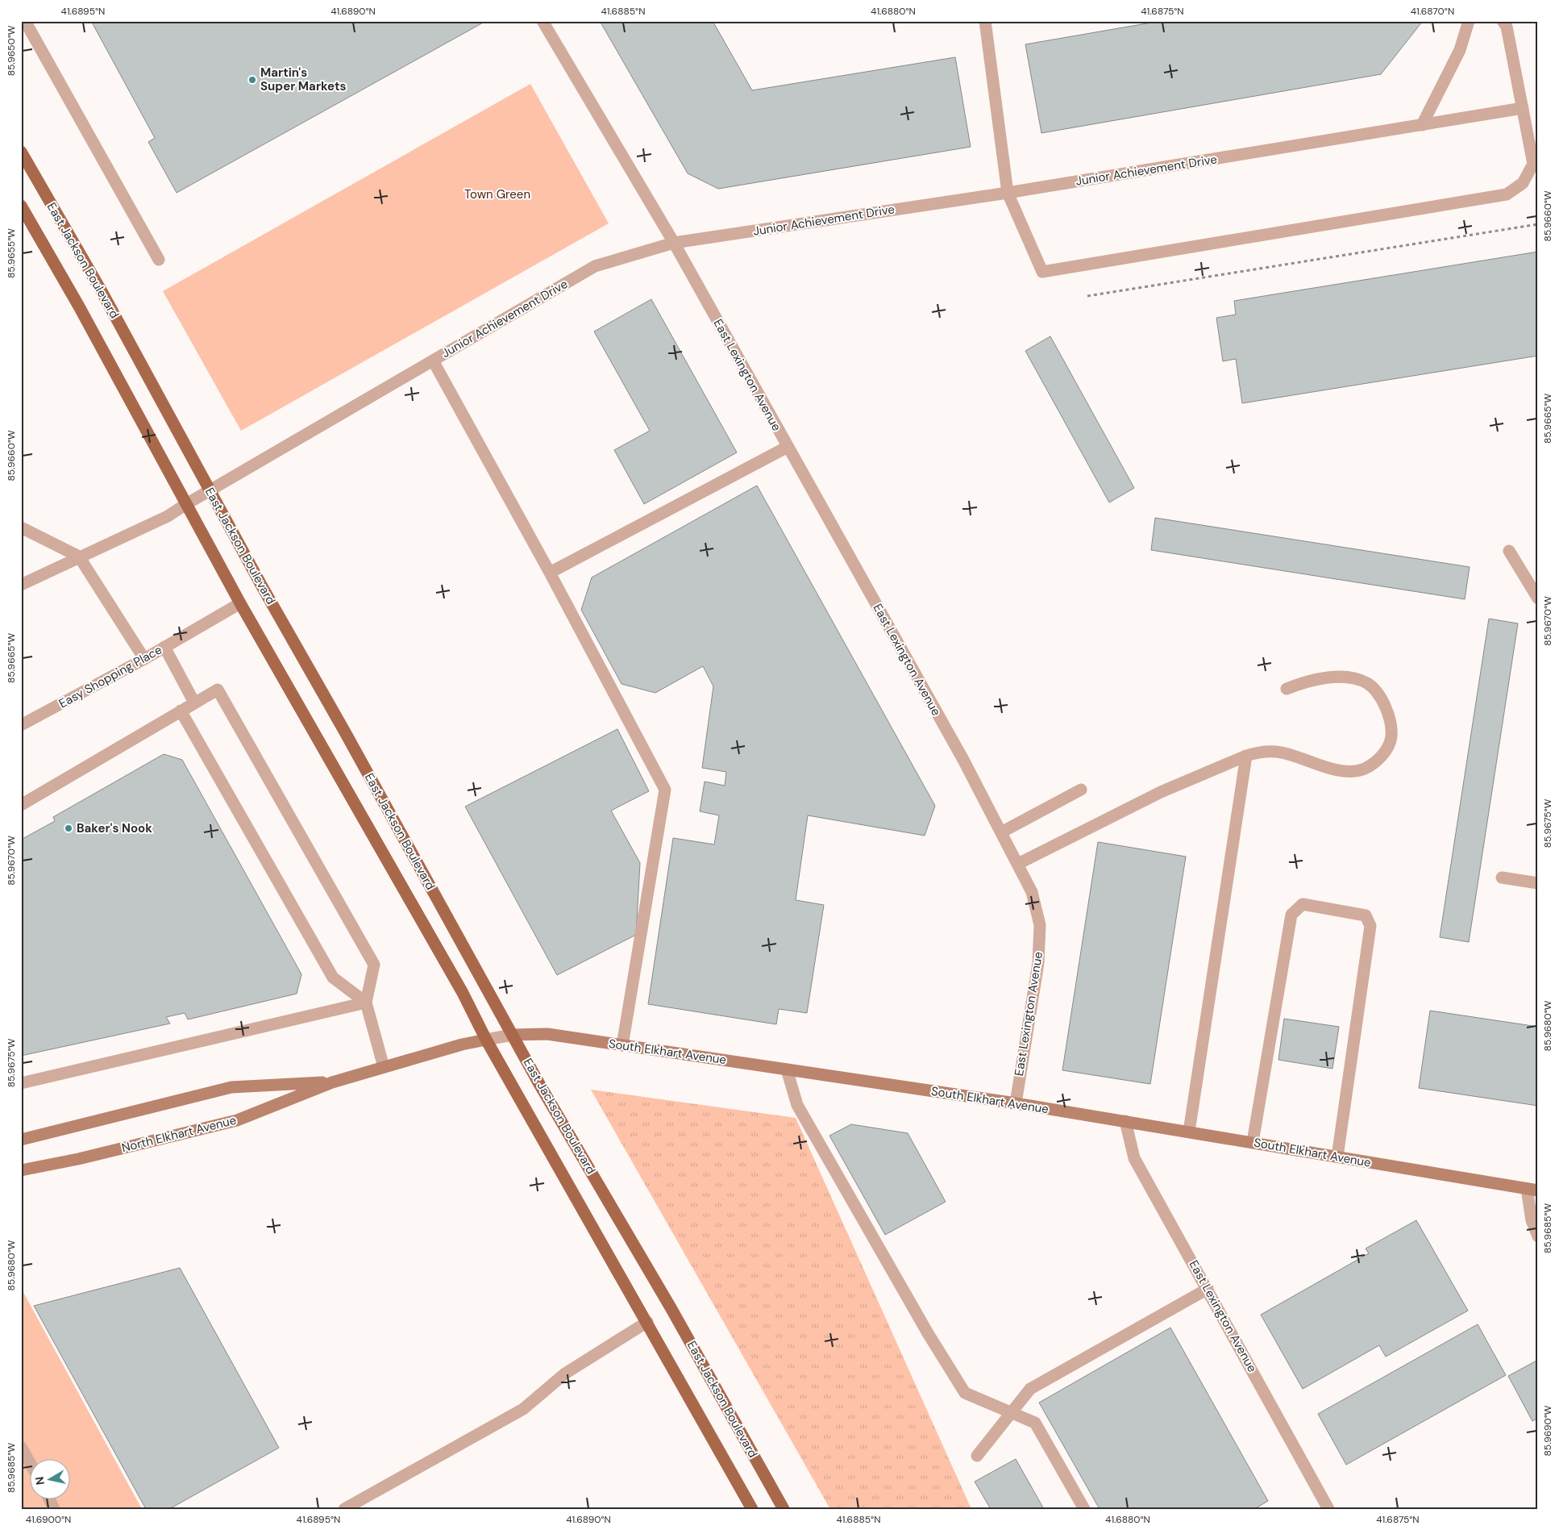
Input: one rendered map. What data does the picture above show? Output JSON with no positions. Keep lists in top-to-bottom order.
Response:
{
  "streets": {
    "main road": ["East Jackson Boulevard", "South Elkhart Avenue", "North Elkhart Avenue"],
    "street": ["Junior Achievement Drive", "East Lexington Avenue", "Easy Shopping Place"]
  },
  "crossings": [
    ["Junior Achievement Drive", "East Jackson Boulevard"],
    ["Junior Achievement Drive", "East Lexington Avenue"],
    ["East Jackson Boulevard", "Easy Shopping Place"],
    ["East Jackson Boulevard", "South Elkhart Avenue"],
    ["East Jackson Boulevard", "North Elkhart Avenue"],
    ["East Lexington Avenue", "South Elkhart Avenue"],
    ["South Elkhart Avenue", "North Elkhart Avenue"]
  ],
  "parks": ["Town Green"],
  "places": ["Martin's Super Markets", "Baker's Nook"],
  "north": "left",
  "coordinates": [
    "41.6895°N",
    "41.6890°N",
    "41.6885°N",
    "41.6880°N",
    "41.6875°N",
    "41.6870°N",
    "85.9650°W",
    "85.9660°W",
    "85.9655°W",
    "85.9665°W",
    "85.9670°W",
    "85.9675°W",
    "85.9680°W",
    "85.9685°W",
    "85.9690°W",
    "41.6900°N"
  ]
}
